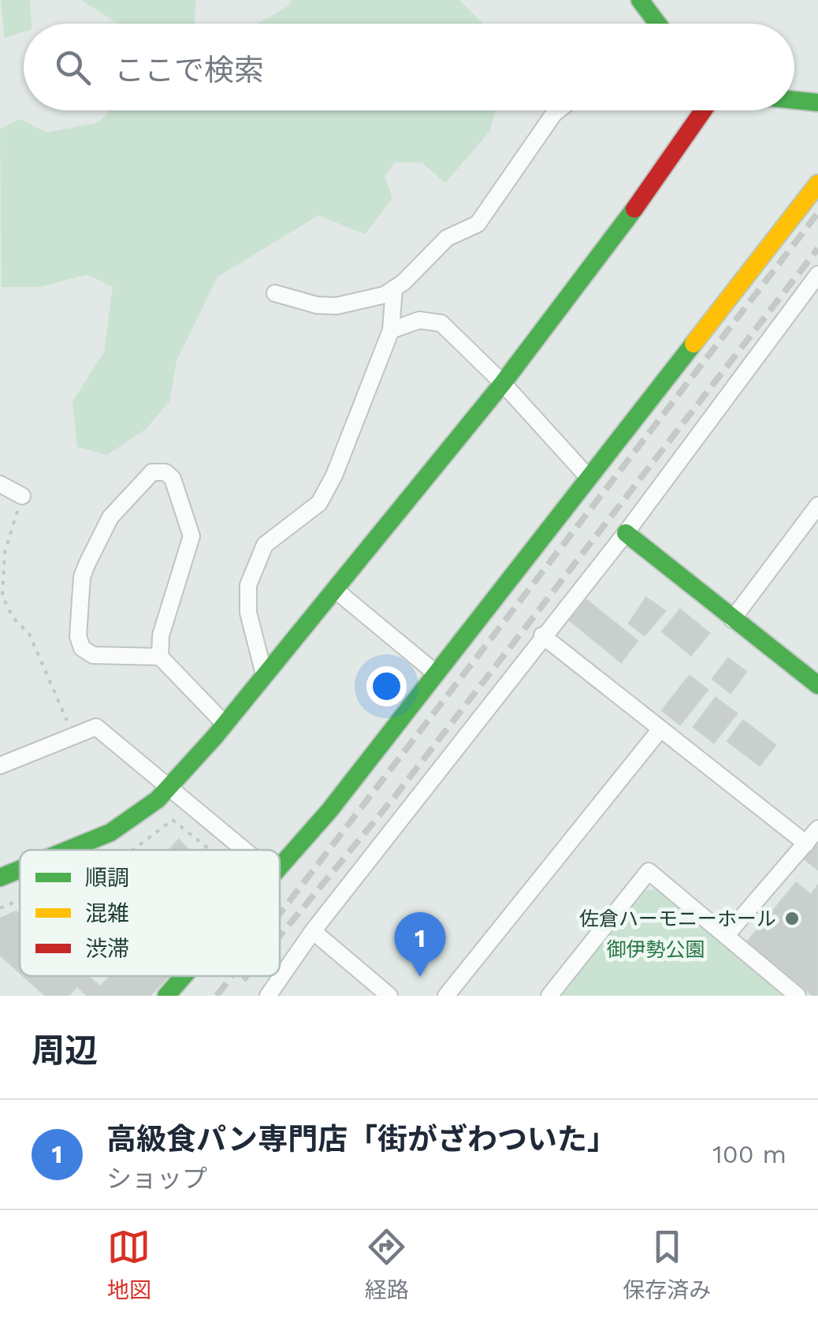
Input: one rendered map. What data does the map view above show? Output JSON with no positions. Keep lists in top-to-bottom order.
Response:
{
  "parks": ["御伊勢公園"],
  "places": ["佐倉ハーモニーホール"],
  "legend": ["順調", "混雑", "渋滞"],
  "page": {
    "search": "ここで検索",
    "pins": "1",
    "heading": "周辺",
    "list": [
      {
        "mark": "1",
        "name": "高級食パン専門店「街がざわついた」",
        "note": "ショップ",
        "value": "100 m"
      }
    ],
    "nav": ["地図", "経路", "保存済み"]
  }
}
